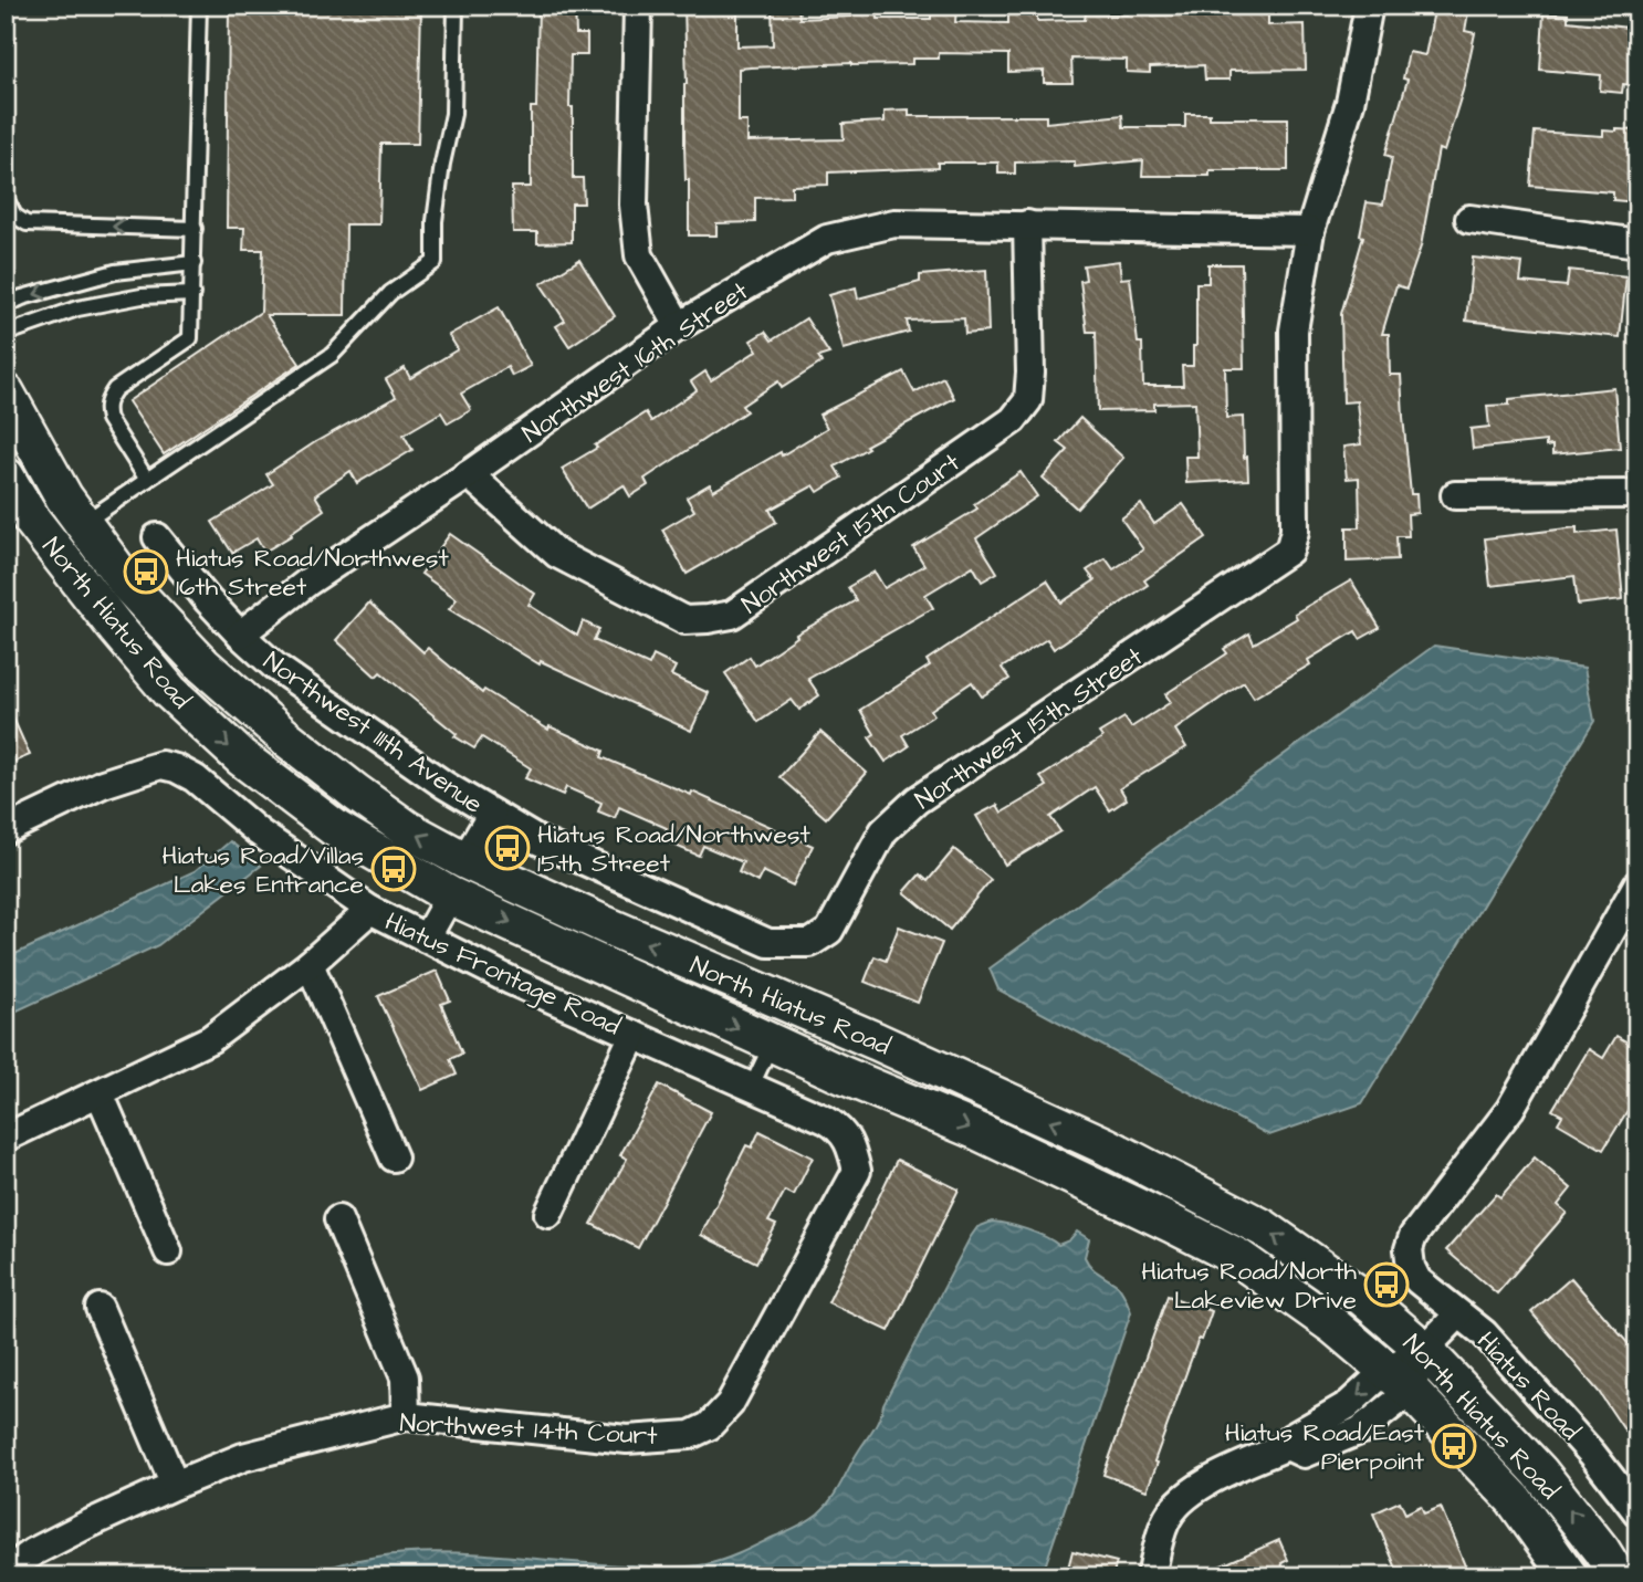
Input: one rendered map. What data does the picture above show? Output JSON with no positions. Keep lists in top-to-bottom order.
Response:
{
  "streets": {
    "main road": ["North Hiatus Road"],
    "street": [
      "Northwest 16th Street",
      "Northwest 15th Court",
      "Northwest 15th Street",
      "Northwest 111th Avenue",
      "Hiatus Frontage Road",
      "Hiatus Road",
      "Northwest 14th Court"
    ]
  },
  "crossings": [
    ["Northwest 16th Street", "Northwest 15th Court"],
    ["Northwest 16th Street", "Northwest 15th Street"],
    ["Northwest 16th Street", "Northwest 111th Avenue"],
    ["Northwest 15th Street", "Northwest 111th Avenue"],
    ["Hiatus Frontage Road", "Northwest 14th Court"]
  ],
  "places": {
    "bus stop": [
      "Hiatus Road/Northwest 16th Street",
      "Hiatus Road/Northwest 15th Street",
      "Hiatus Road/Villas Lakes Entrance",
      "Hiatus Road/North Lakeview Drive",
      "Hiatus Road/East Pierpoint"
    ]
  }
}
